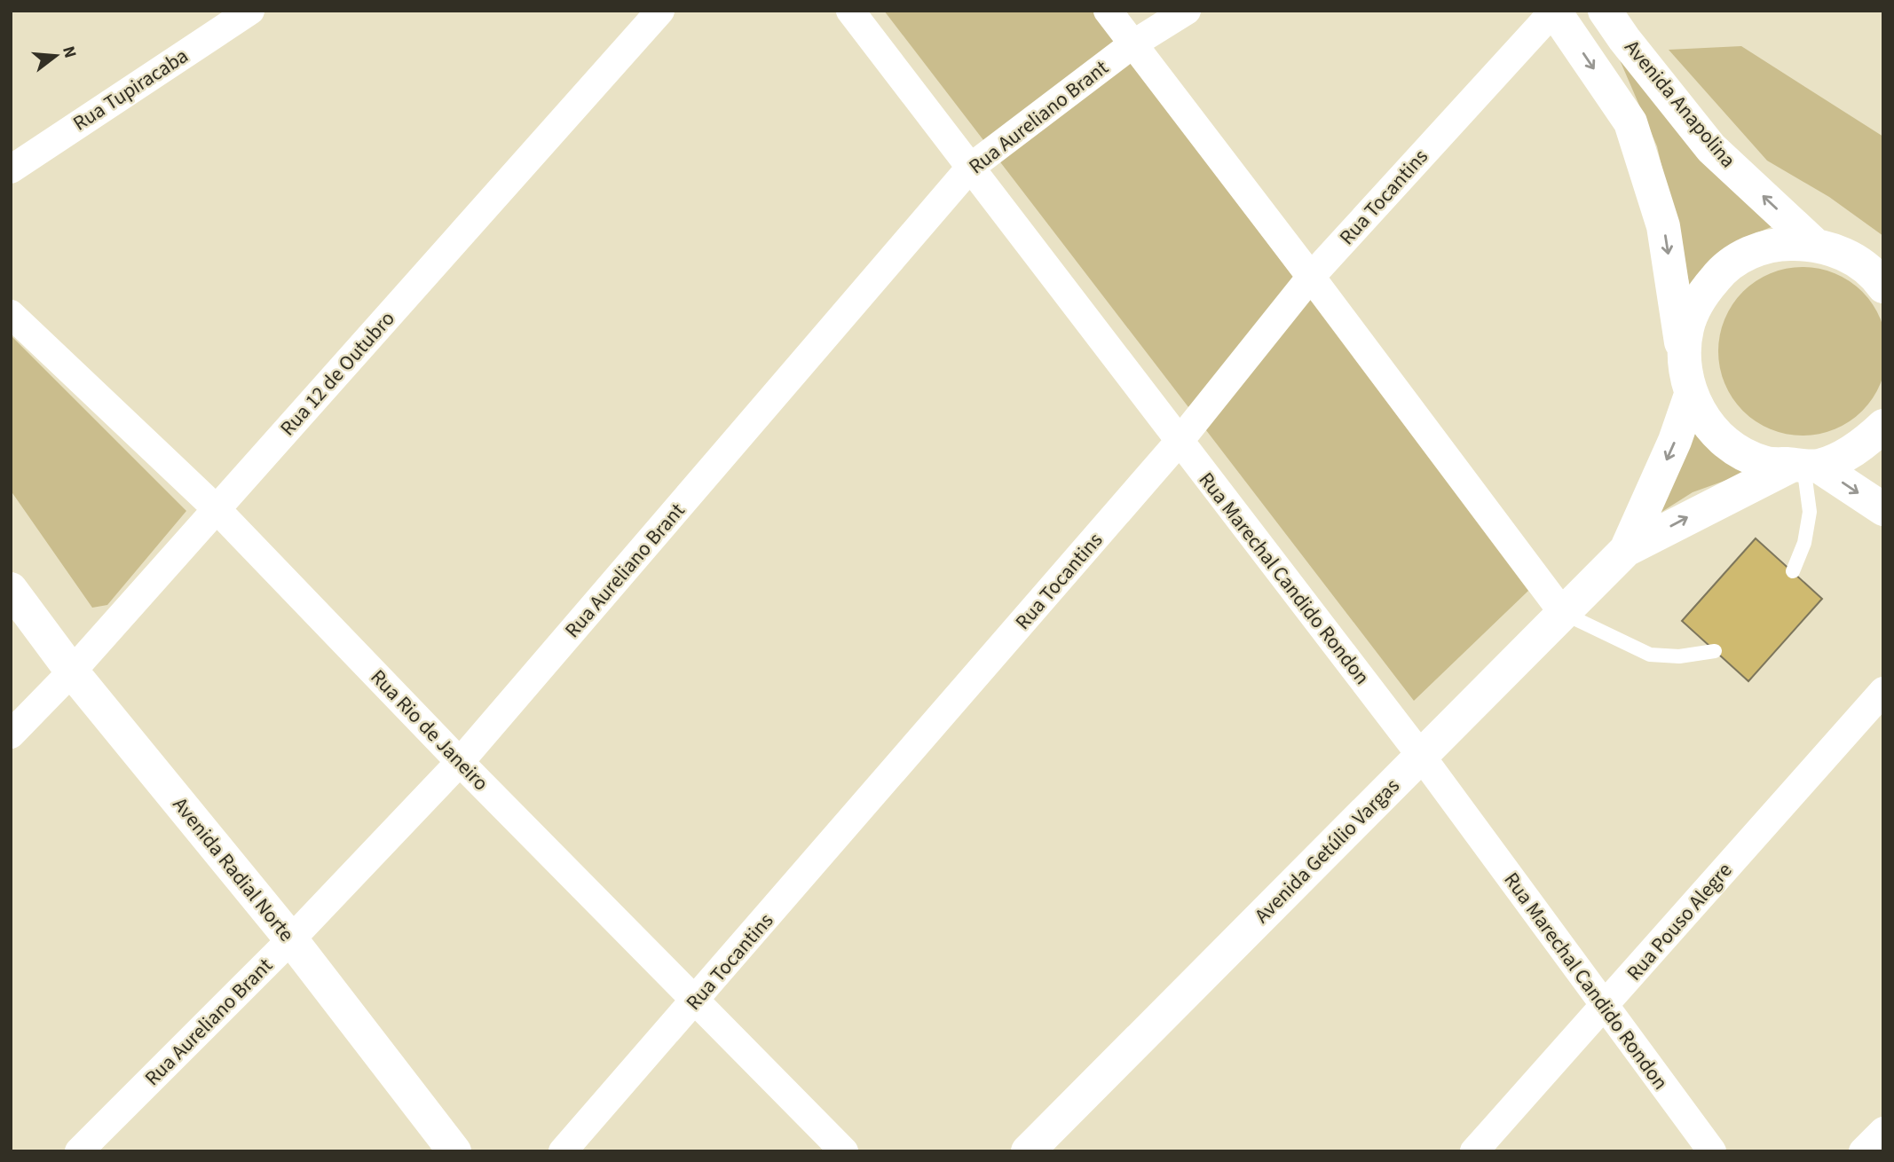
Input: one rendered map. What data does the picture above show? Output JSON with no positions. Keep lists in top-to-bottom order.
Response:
{
  "streets": {
    "street": [
      "Rua Tupiracaba",
      "Avenida Anapolina",
      "Rua Aureliano Brant",
      "Rua Tocantins",
      "Rua 12 de Outubro",
      "Rua Marechal Candido Rondon",
      "Rua Rio de Janeiro",
      "Avenida Getúlio Vargas",
      "Avenida Radial Norte",
      "Rua Pouso Alegre"
    ]
  },
  "crossings": [
    ["Rua Aureliano Brant", "Rua Marechal Candido Rondon"],
    ["Rua Aureliano Brant", "Rua Rio de Janeiro"],
    ["Rua Aureliano Brant", "Avenida Radial Norte"],
    ["Rua Tocantins", "Rua Marechal Candido Rondon"],
    ["Rua Tocantins", "Rua Rio de Janeiro"],
    ["Rua 12 de Outubro", "Rua Rio de Janeiro"],
    ["Rua 12 de Outubro", "Avenida Radial Norte"],
    ["Rua Marechal Candido Rondon", "Avenida Getúlio Vargas"],
    ["Rua Marechal Candido Rondon", "Rua Pouso Alegre"]
  ],
  "north": "right"
}
